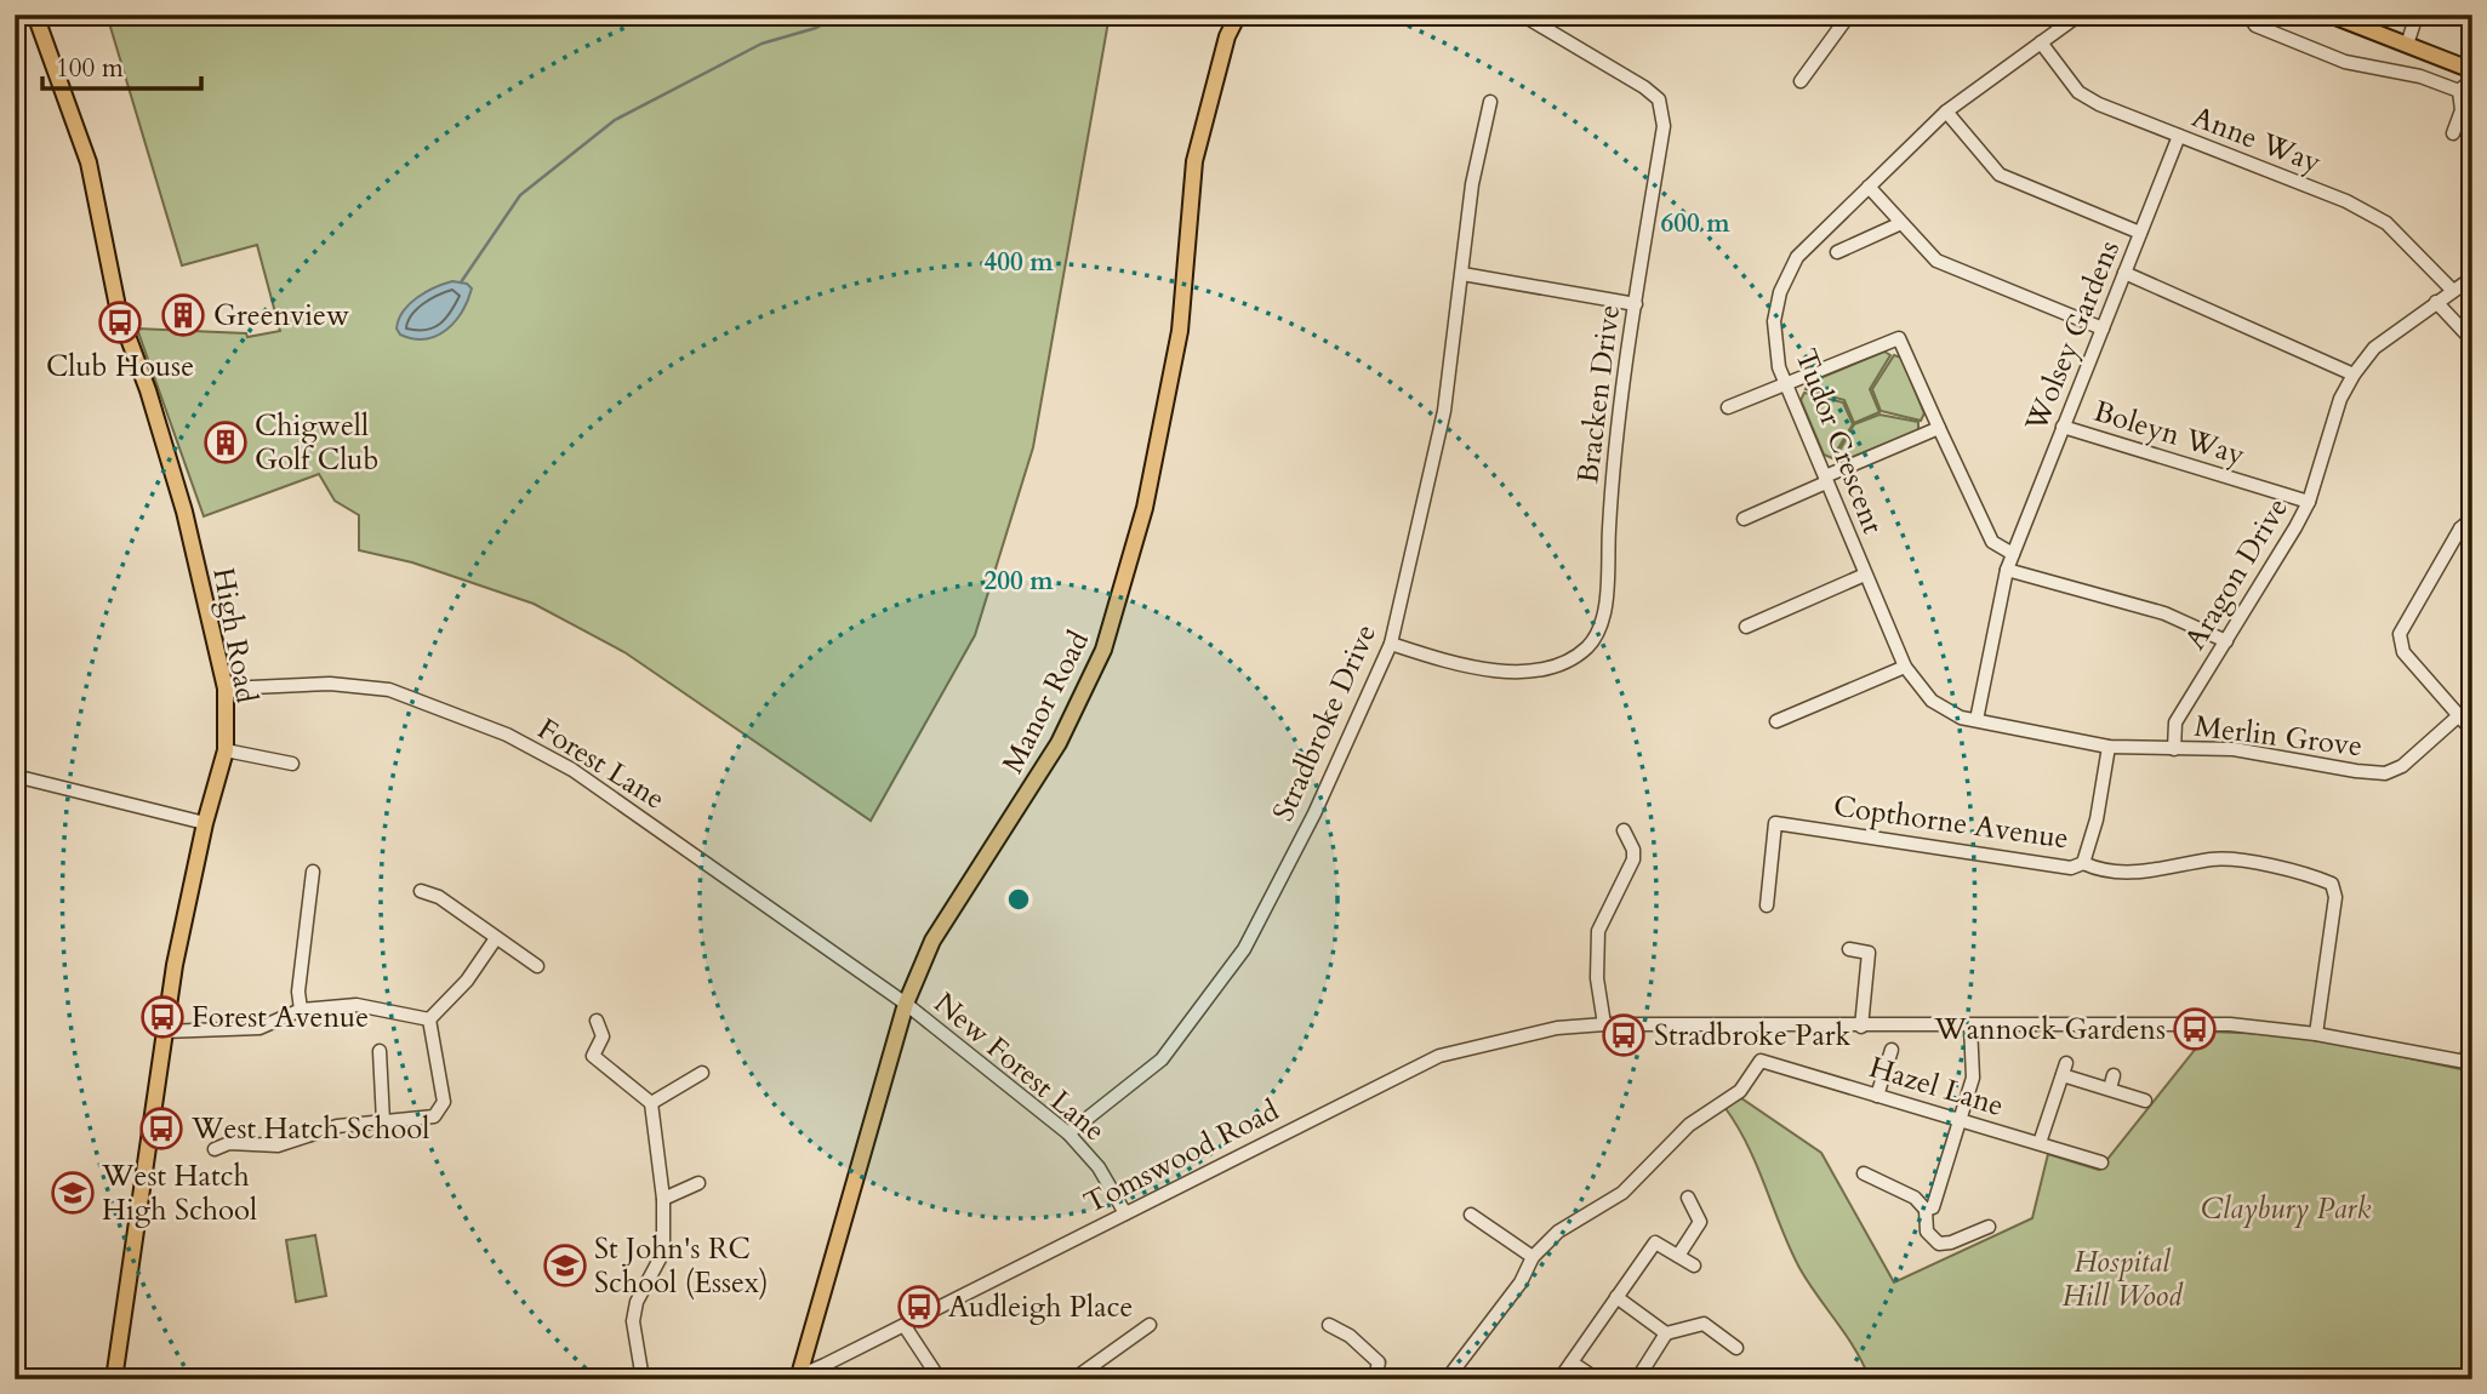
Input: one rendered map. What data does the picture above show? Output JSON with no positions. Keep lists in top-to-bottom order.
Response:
{
  "streets": {
    "main road": ["High Road", "Manor Road"],
    "street": [
      "Anne Way",
      "Wolsey Gardens",
      "Bracken Drive",
      "Boleyn Way",
      "Tudor Crescent",
      "Aragon Drive",
      "Stradbroke Drive",
      "Merlin Grove",
      "Forest Lane",
      "Copthorne Avenue",
      "New Forest Lane",
      "Hazel Lane",
      "Tomswood Road"
    ]
  },
  "crossings": [
    ["Anne Way", "Wolsey Gardens"],
    ["Anne Way", "Tudor Crescent"],
    ["Anne Way", "Aragon Drive"],
    ["Wolsey Gardens", "Boleyn Way"],
    ["Wolsey Gardens", "Tudor Crescent"],
    ["Bracken Drive", "Stradbroke Drive"],
    ["Boleyn Way", "Aragon Drive"],
    ["Tudor Crescent", "Aragon Drive"],
    ["Tudor Crescent", "Merlin Grove"],
    ["Tudor Crescent", "Copthorne Avenue"],
    ["Aragon Drive", "Merlin Grove"],
    ["High Road", "Forest Lane"],
    ["Manor Road", "Forest Lane"],
    ["Manor Road", "New Forest Lane"],
    ["Manor Road", "Tomswood Road"],
    ["Stradbroke Drive", "New Forest Lane"],
    ["Forest Lane", "New Forest Lane"],
    ["New Forest Lane", "Tomswood Road"]
  ],
  "parks": ["Claybury Park", "Hospital Hill Wood"],
  "places": {
    "building": ["Greenview", "Chigwell Golf Club"],
    "bus stop": [
      "Club House",
      "Forest Avenue",
      "Wannock Gardens",
      "Stradbroke Park",
      "West Hatch School",
      "Audleigh Place"
    ],
    "school or university": ["West Hatch High School", "St John's RC School (Essex)"]
  },
  "scale_bar": "100 m",
  "rings": ["600 m", "400 m", "200 m"]
}
